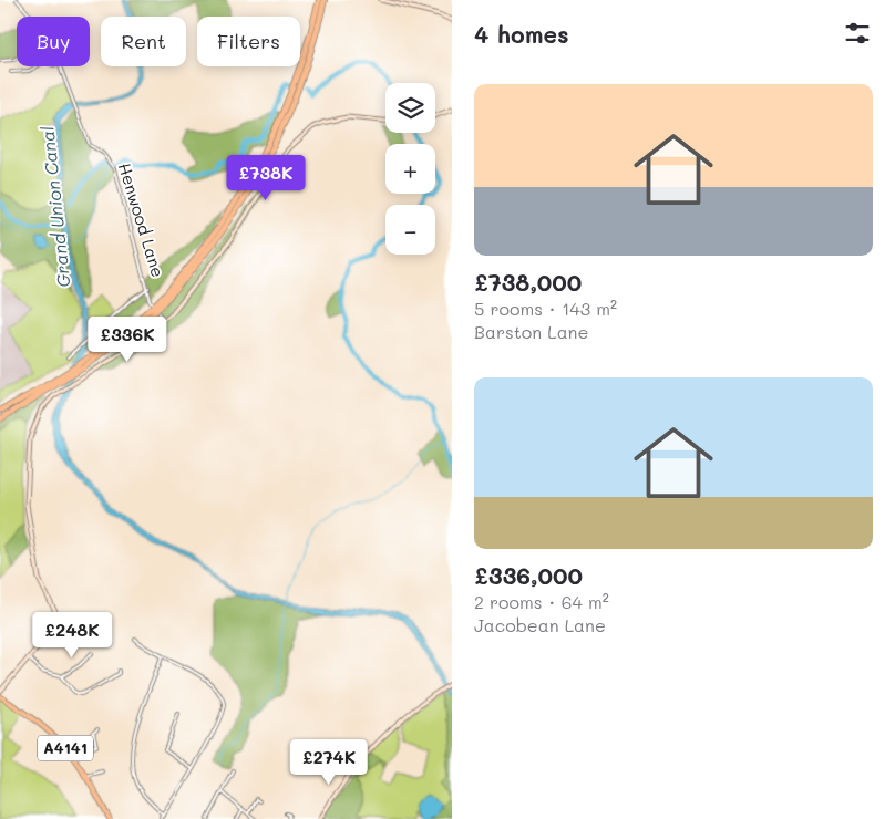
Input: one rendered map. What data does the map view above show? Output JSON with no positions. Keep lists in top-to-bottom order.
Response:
{
  "streets": {
    "main road": ["A4141"],
    "street": ["Henwood Lane"]
  },
  "water": ["Grand Union Canal"],
  "page": {
    "heading": "4 homes",
    "chip": ["Buy", "Rent", "Filters"],
    "list": [
      {
        "name": "£738,000",
        "note": "5 rooms · 143 m² · Barston Lane"
      },
      {
        "name": "£336,000",
        "note": "2 rooms · 64 m² · Jacobean Lane"
      }
    ],
    "map_buttons": ["+", "−"],
    "price": [
      "£738K",
      "£336K",
      "£248K",
      "£274K"
    ]
  }
}
